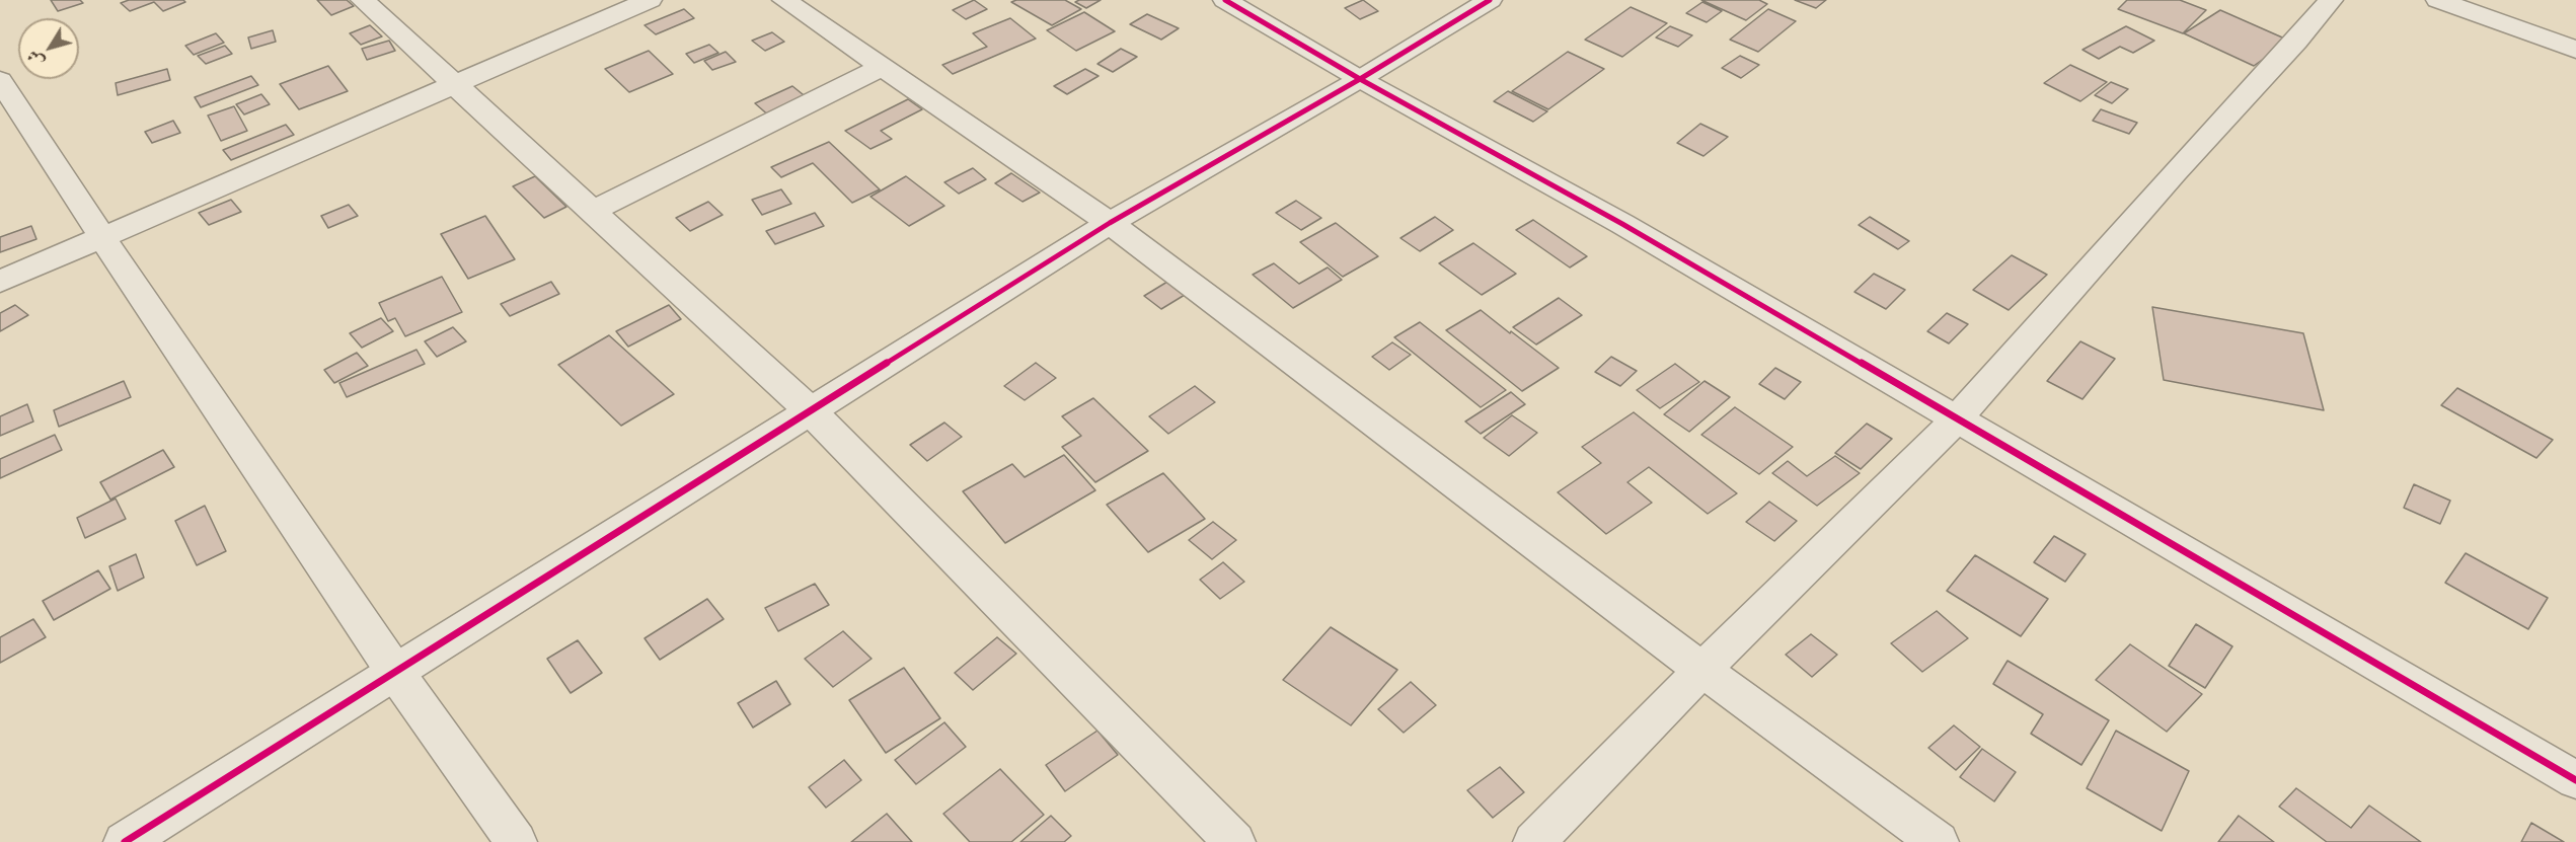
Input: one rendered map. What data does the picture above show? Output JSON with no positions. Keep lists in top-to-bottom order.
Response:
{
  "north": "bottom left"
}
